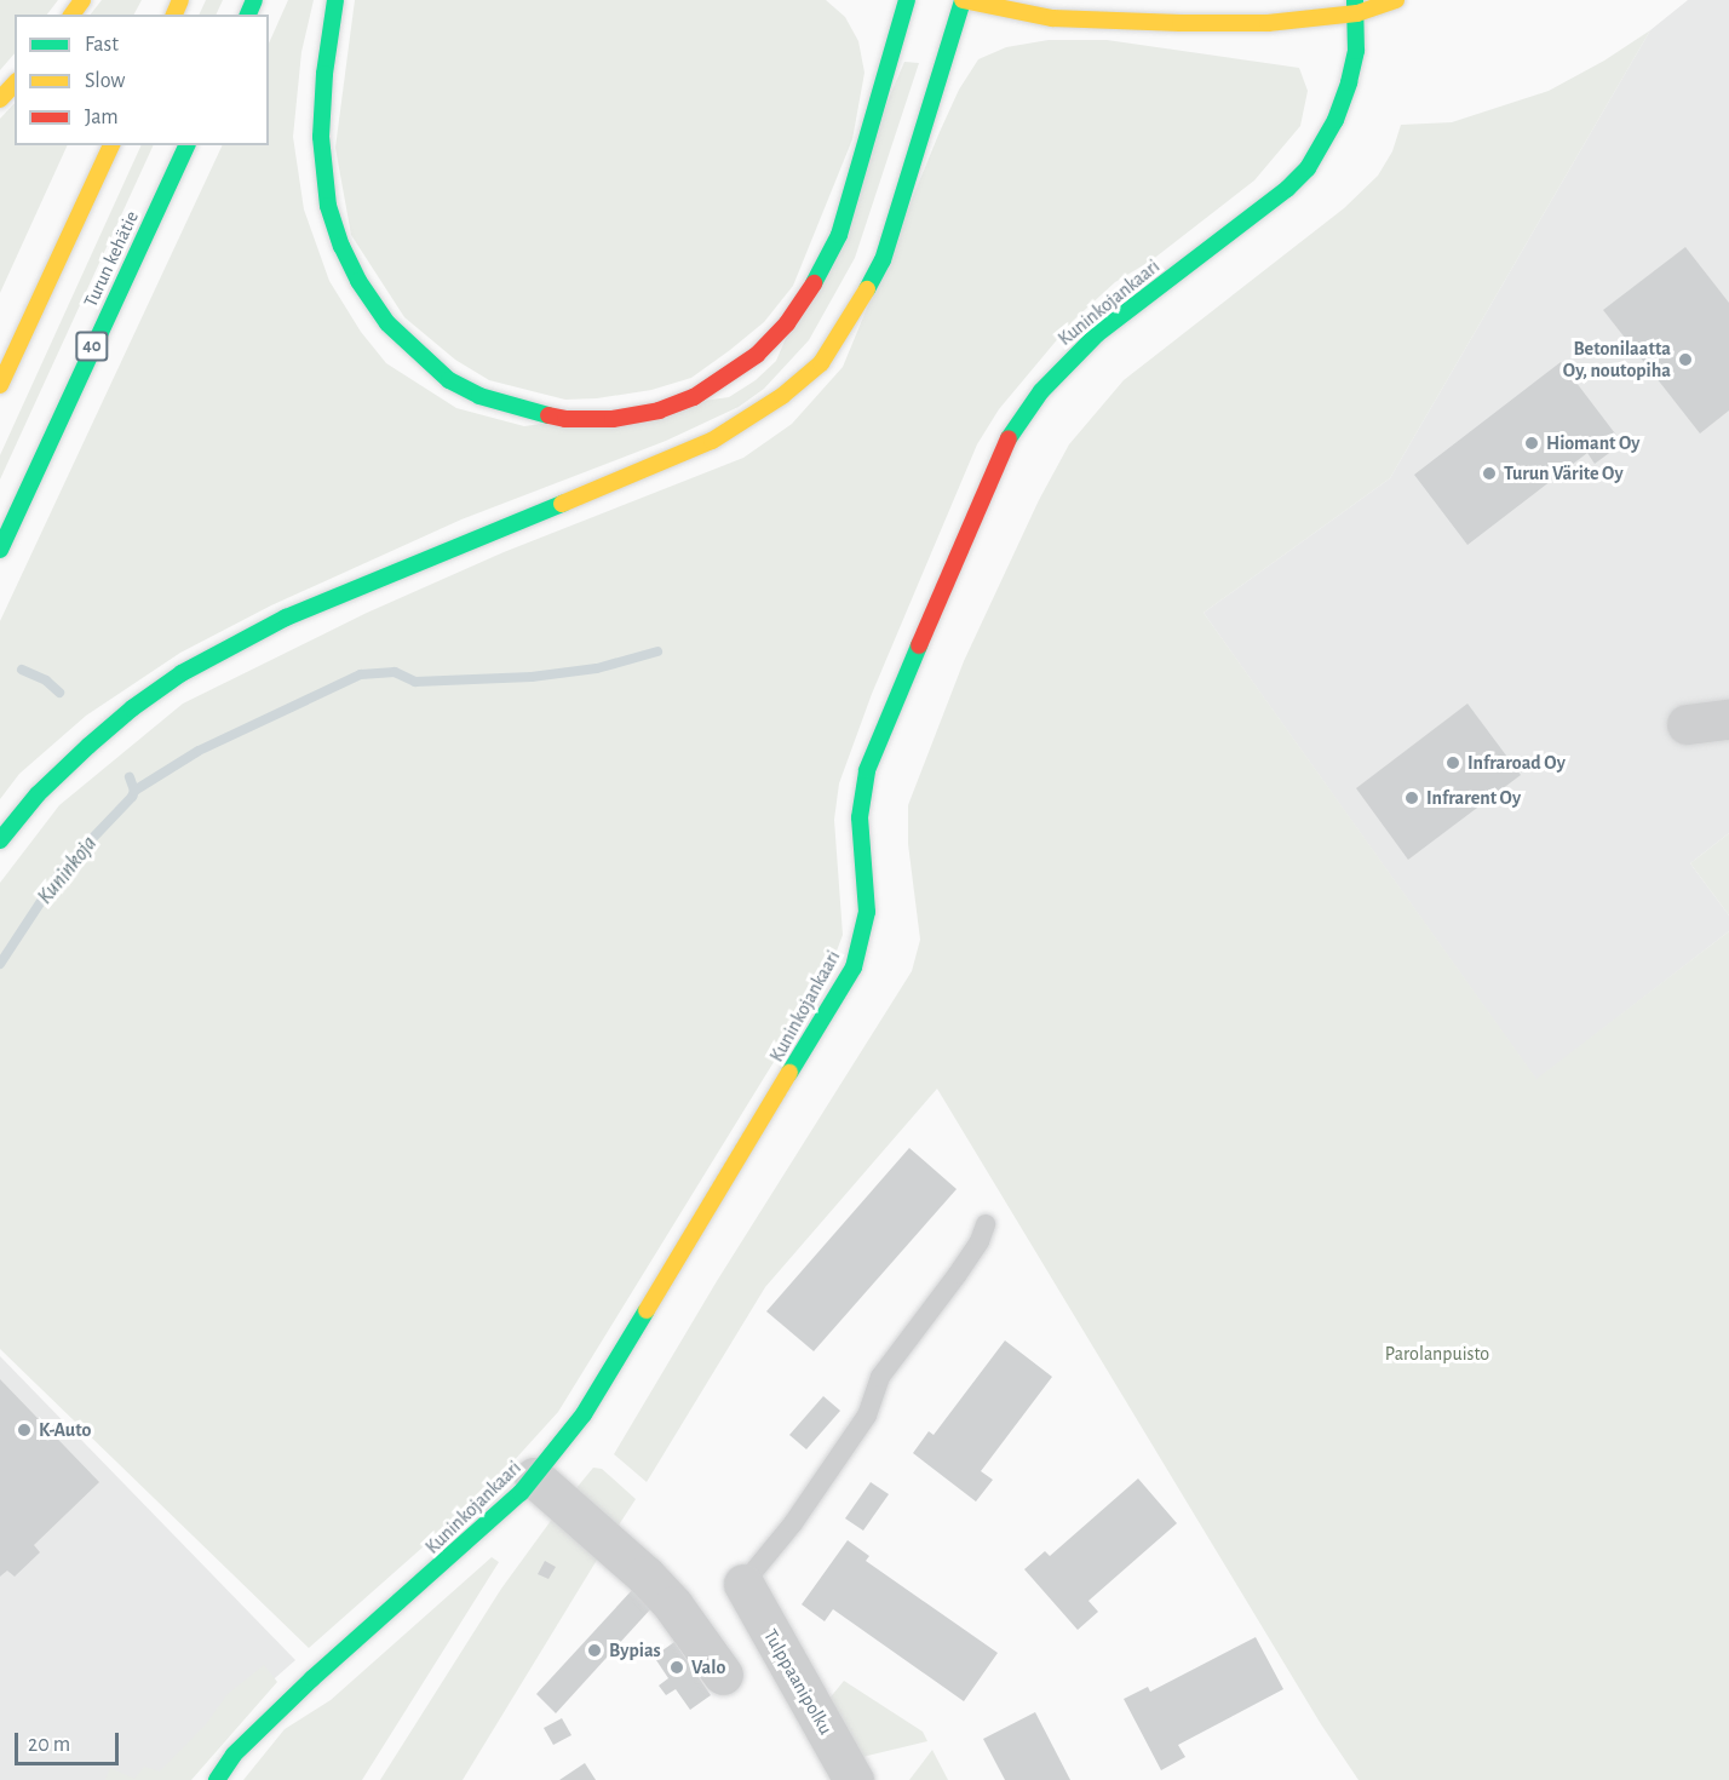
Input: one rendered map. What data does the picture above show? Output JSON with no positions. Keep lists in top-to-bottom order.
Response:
{
  "streets": {
    "main road": ["Turun kehätie", "Kuninkojankaari", "40"],
    "street": ["Tulppaanipolku"]
  },
  "water": ["Kuninkoja"],
  "parks": ["Parolanpuisto"],
  "places": [
    "Betonilaatta Oy, noutopiha",
    "Hiomant Oy",
    "Turun Värite Oy",
    "Infraroad Oy",
    "Infrarent Oy",
    "K-Auto",
    "Bypias",
    "Valo"
  ],
  "legend": ["Fast", "Slow", "Jam"],
  "scale_bar": "20 m"
}
